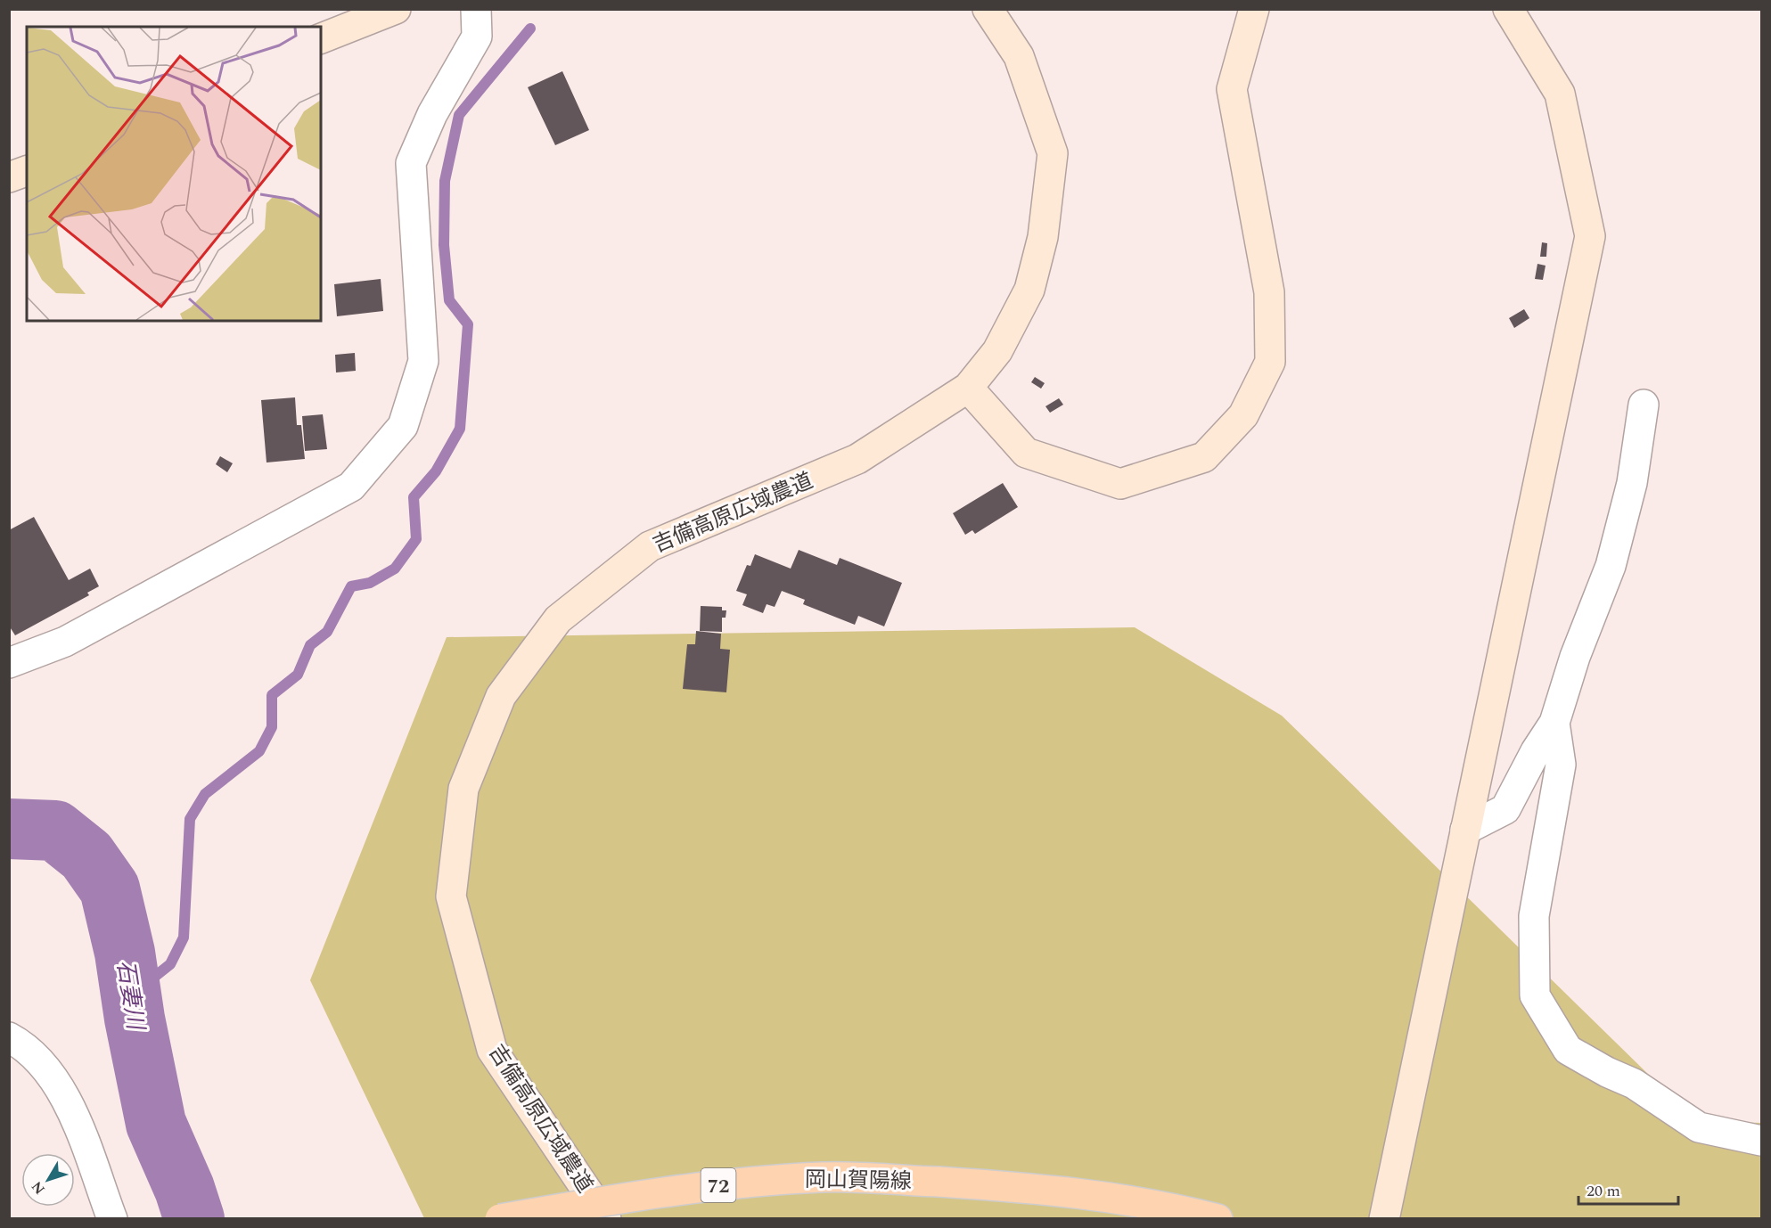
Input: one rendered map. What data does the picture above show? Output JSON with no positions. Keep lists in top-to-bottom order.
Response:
{
  "streets": {
    "main road": ["岡山賀陽線", "72"],
    "street": ["吉備高原広域農道"]
  },
  "water": ["石妻川"],
  "scale_bar": "20 m",
  "north": "bottom left"
}
